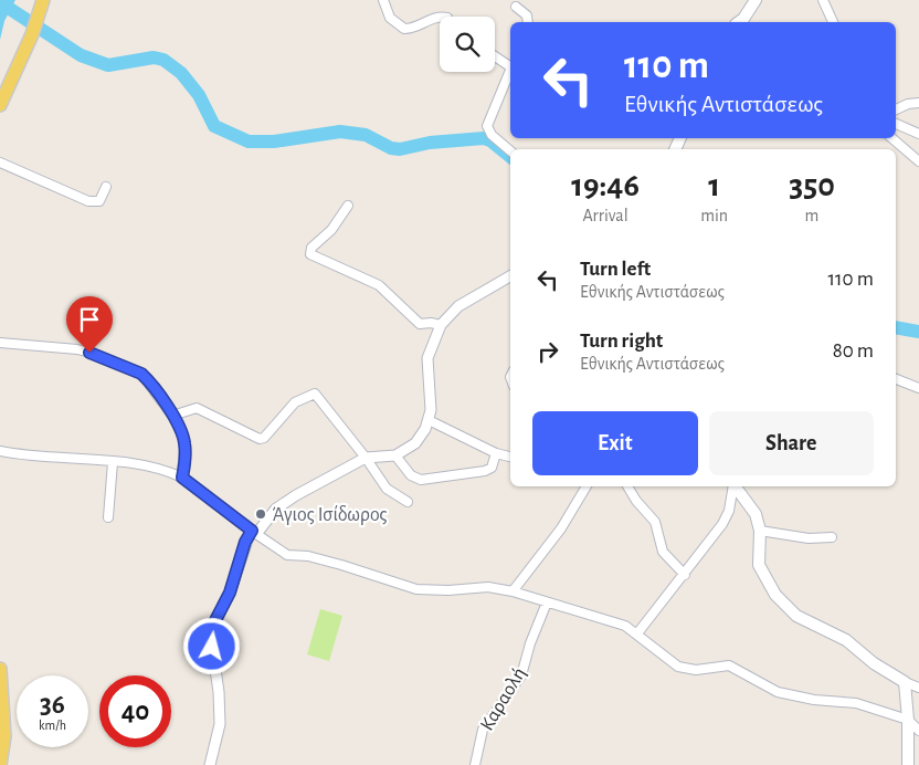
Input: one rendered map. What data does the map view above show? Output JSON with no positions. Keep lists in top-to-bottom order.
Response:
{
  "streets": {
    "street": ["Καραολή"]
  },
  "places": ["Άγιος Ισίδωρος"],
  "page": {
    "turn": ["110 m", "Εθνικής Αντιστάσεως"],
    "eta": [
      "19:46",
      "Arrival",
      "1",
      "min",
      "350",
      "m"
    ],
    "list": [
      {
        "name": "Turn left",
        "note": "Εθνικής Αντιστάσεως",
        "value": "110 m"
      },
      {
        "name": "Turn right",
        "note": "Εθνικής Αντιστάσεως",
        "value": "80 m"
      }
    ],
    "buttons": ["Exit", "Share"],
    "speed": "36 km/h",
    "limit": "40"
  }
}
